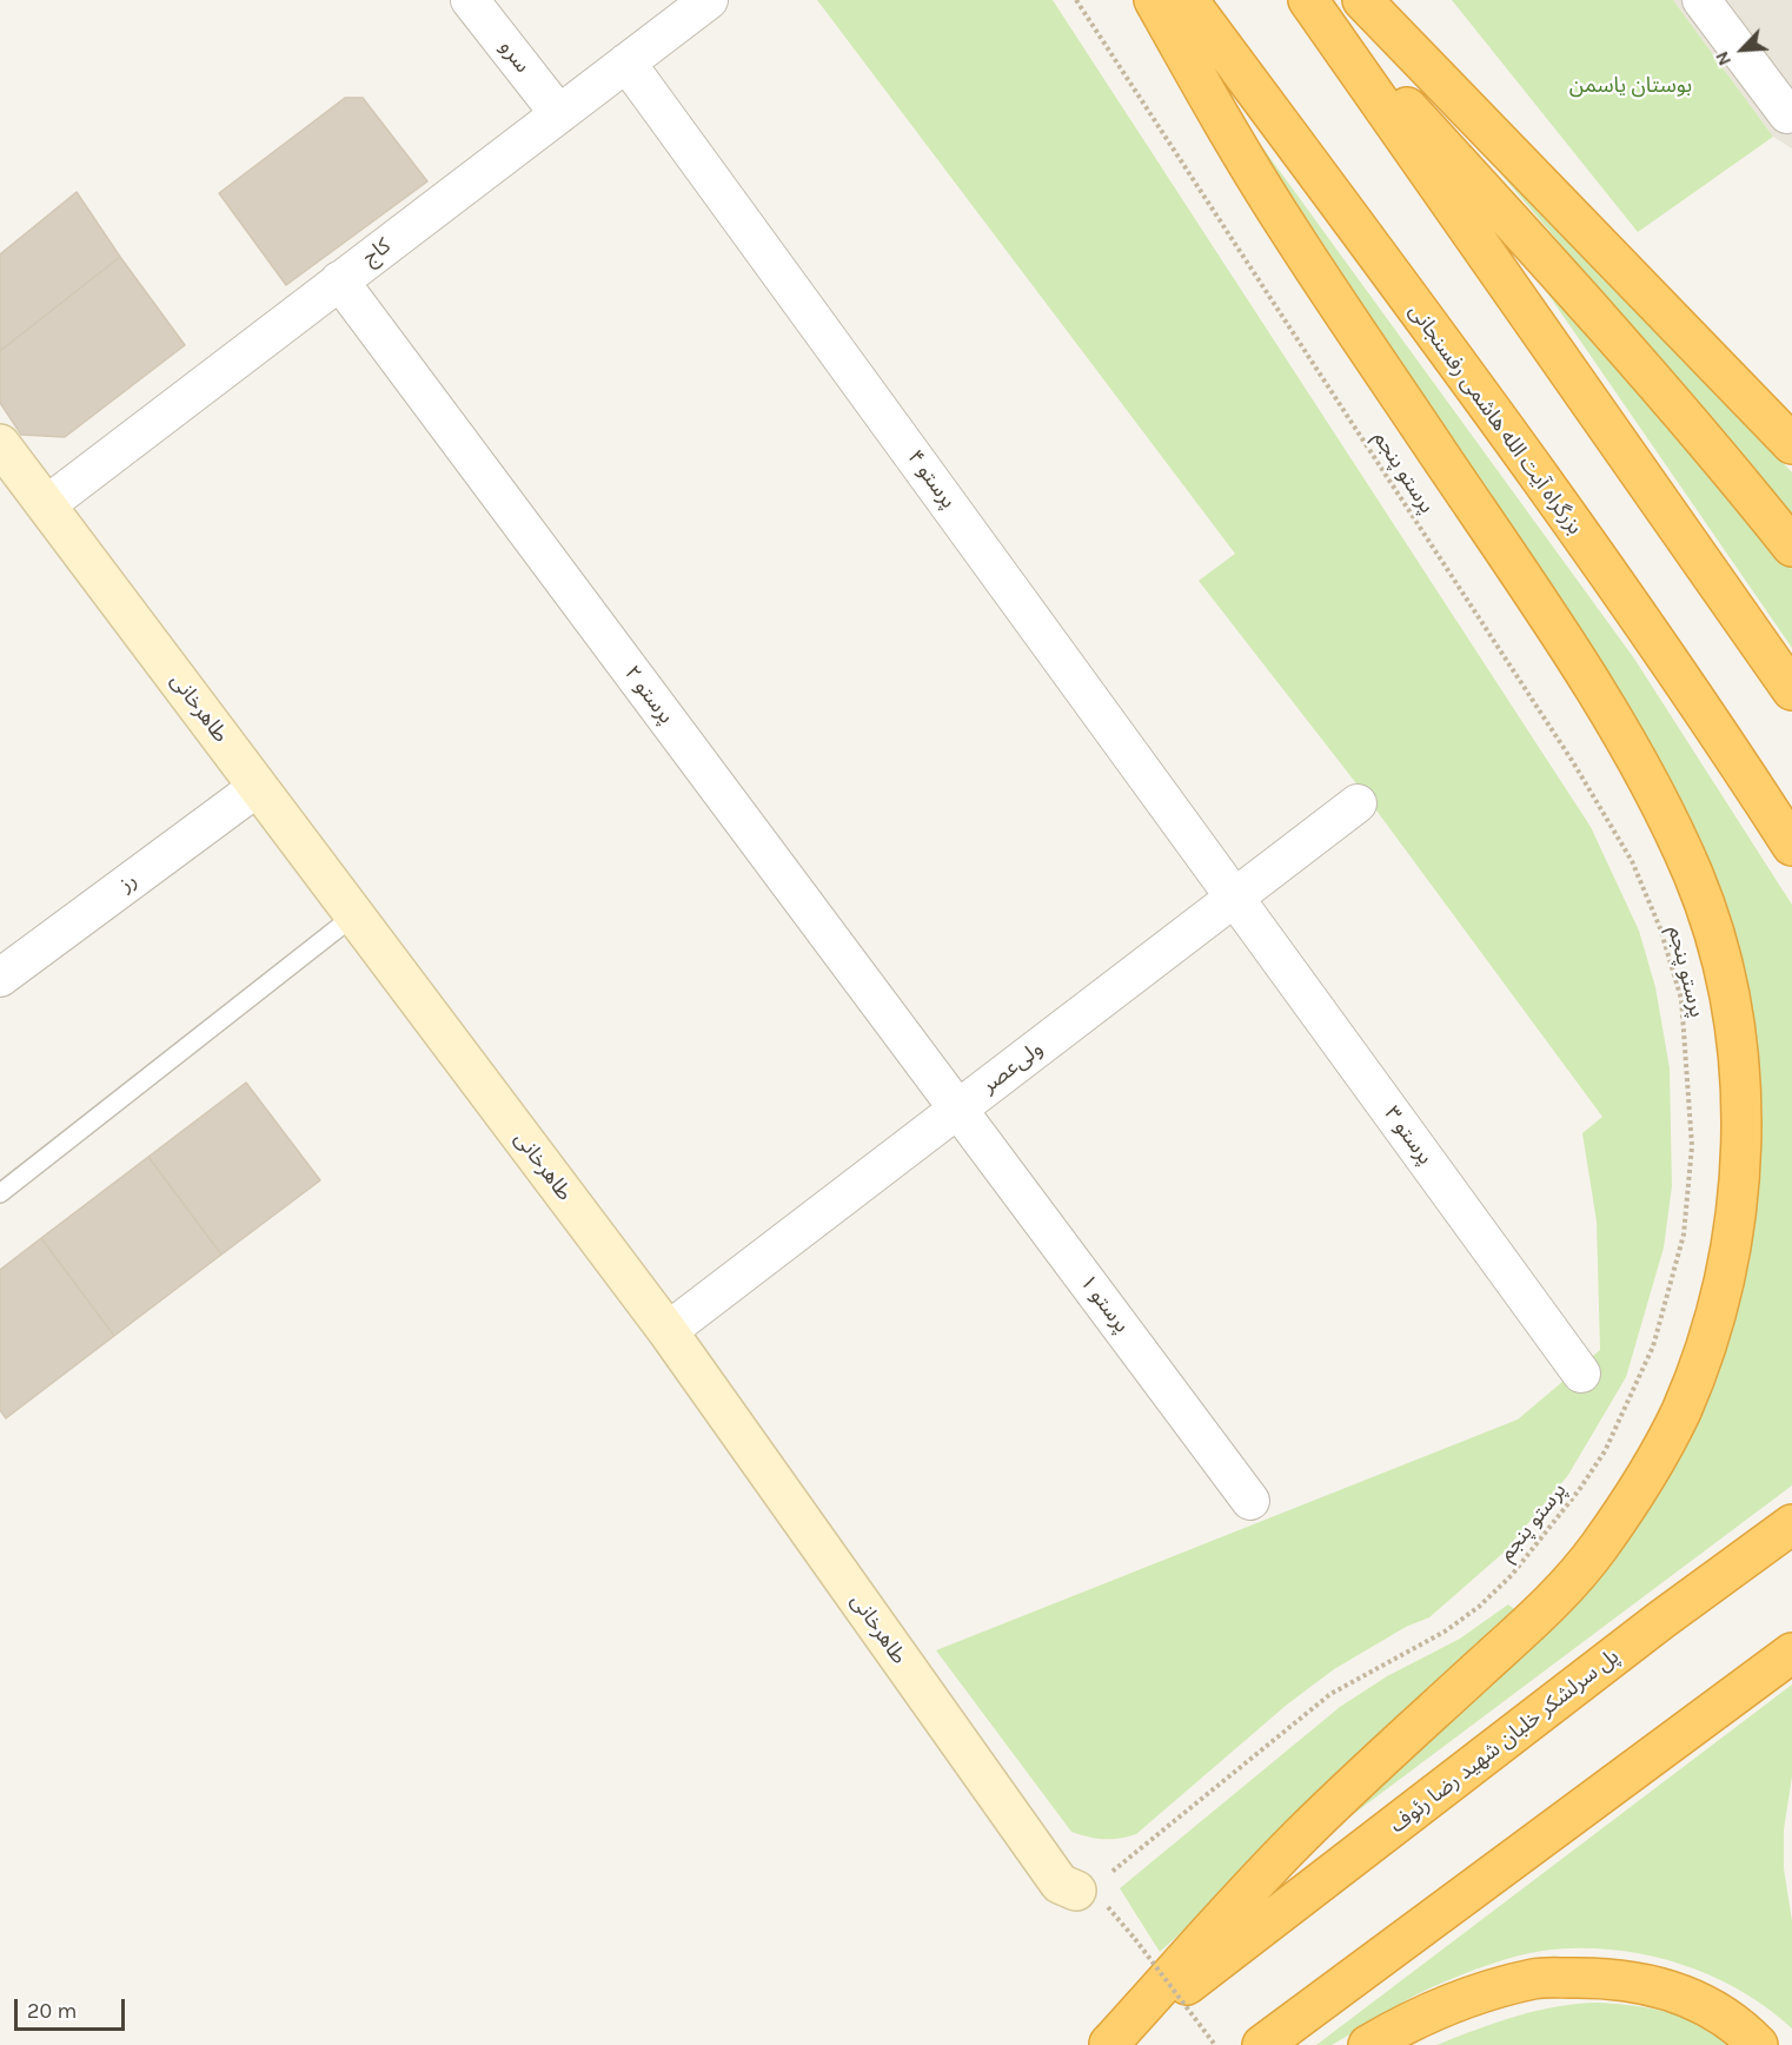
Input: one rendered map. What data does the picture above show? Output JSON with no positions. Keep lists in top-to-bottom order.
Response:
{
  "streets": {
    "highway": ["بزرگراه آیت الله هاشمی رفسنجانی", "پل سرلشکر خلبان شهید رضا رئوف"],
    "street": [
      "سرو",
      "کاج",
      "پرستو ۴",
      "پرستو ۲",
      "طاهرخانی",
      "رز",
      "ولی‌عصر",
      "پرستو ۳",
      "پرستو ۱"
    ],
    "path": ["پرستو پنجم"]
  },
  "crossings": [
    ["سرو", "کاج"],
    ["کاج", "پرستو ۴"],
    ["کاج", "پرستو ۲"],
    ["کاج", "طاهرخانی"],
    ["پرستو پنجم", "طاهرخانی"],
    ["پرستو ۴", "ولی‌عصر"],
    ["پرستو ۴", "پرستو ۳"],
    ["پرستو ۲", "ولی‌عصر"],
    ["پرستو ۲", "پرستو ۱"],
    ["طاهرخانی", "رز"],
    ["طاهرخانی", "ولی‌عصر"],
    ["ولی‌عصر", "پرستو ۳"],
    ["ولی‌عصر", "پرستو ۱"]
  ],
  "parks": ["بوستان یاسمن"],
  "scale_bar": "20 m",
  "north": "bottom left"
}
